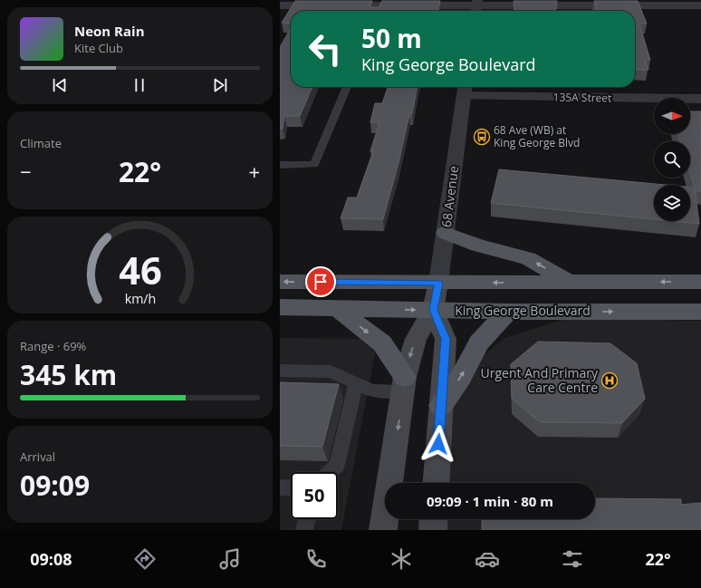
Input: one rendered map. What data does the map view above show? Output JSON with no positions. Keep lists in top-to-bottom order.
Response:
{
  "streets": {
    "main road": ["68 Avenue", "King George Boulevard"],
    "street": ["135A Street"]
  },
  "crossings": [
    ["135A Street", "68 Avenue"],
    ["68 Avenue", "King George Boulevard"]
  ],
  "one_way": ["68 Avenue"],
  "places": {
    "bus stop": ["68 Ave (WB) at King George Blvd"],
    "hospital": ["Urgent And Primary Care Centre"]
  },
  "north": "right",
  "page": {
    "turn": ["50 m", "King George Boulevard"],
    "song": ["Neon Rain", "Kite Club"],
    "tile": [
      "Climate",
      ["Range · 69%", "345 km"],
      ["Arrival", "09:09"]
    ],
    "heat": ["−", "22°", "+"],
    "limit": "50",
    "trip": "09:09 · 1 min · 80 m",
    "tabs": ["09:08", "22°"],
    "gauge": ["46", "km/h"]
  }
}
